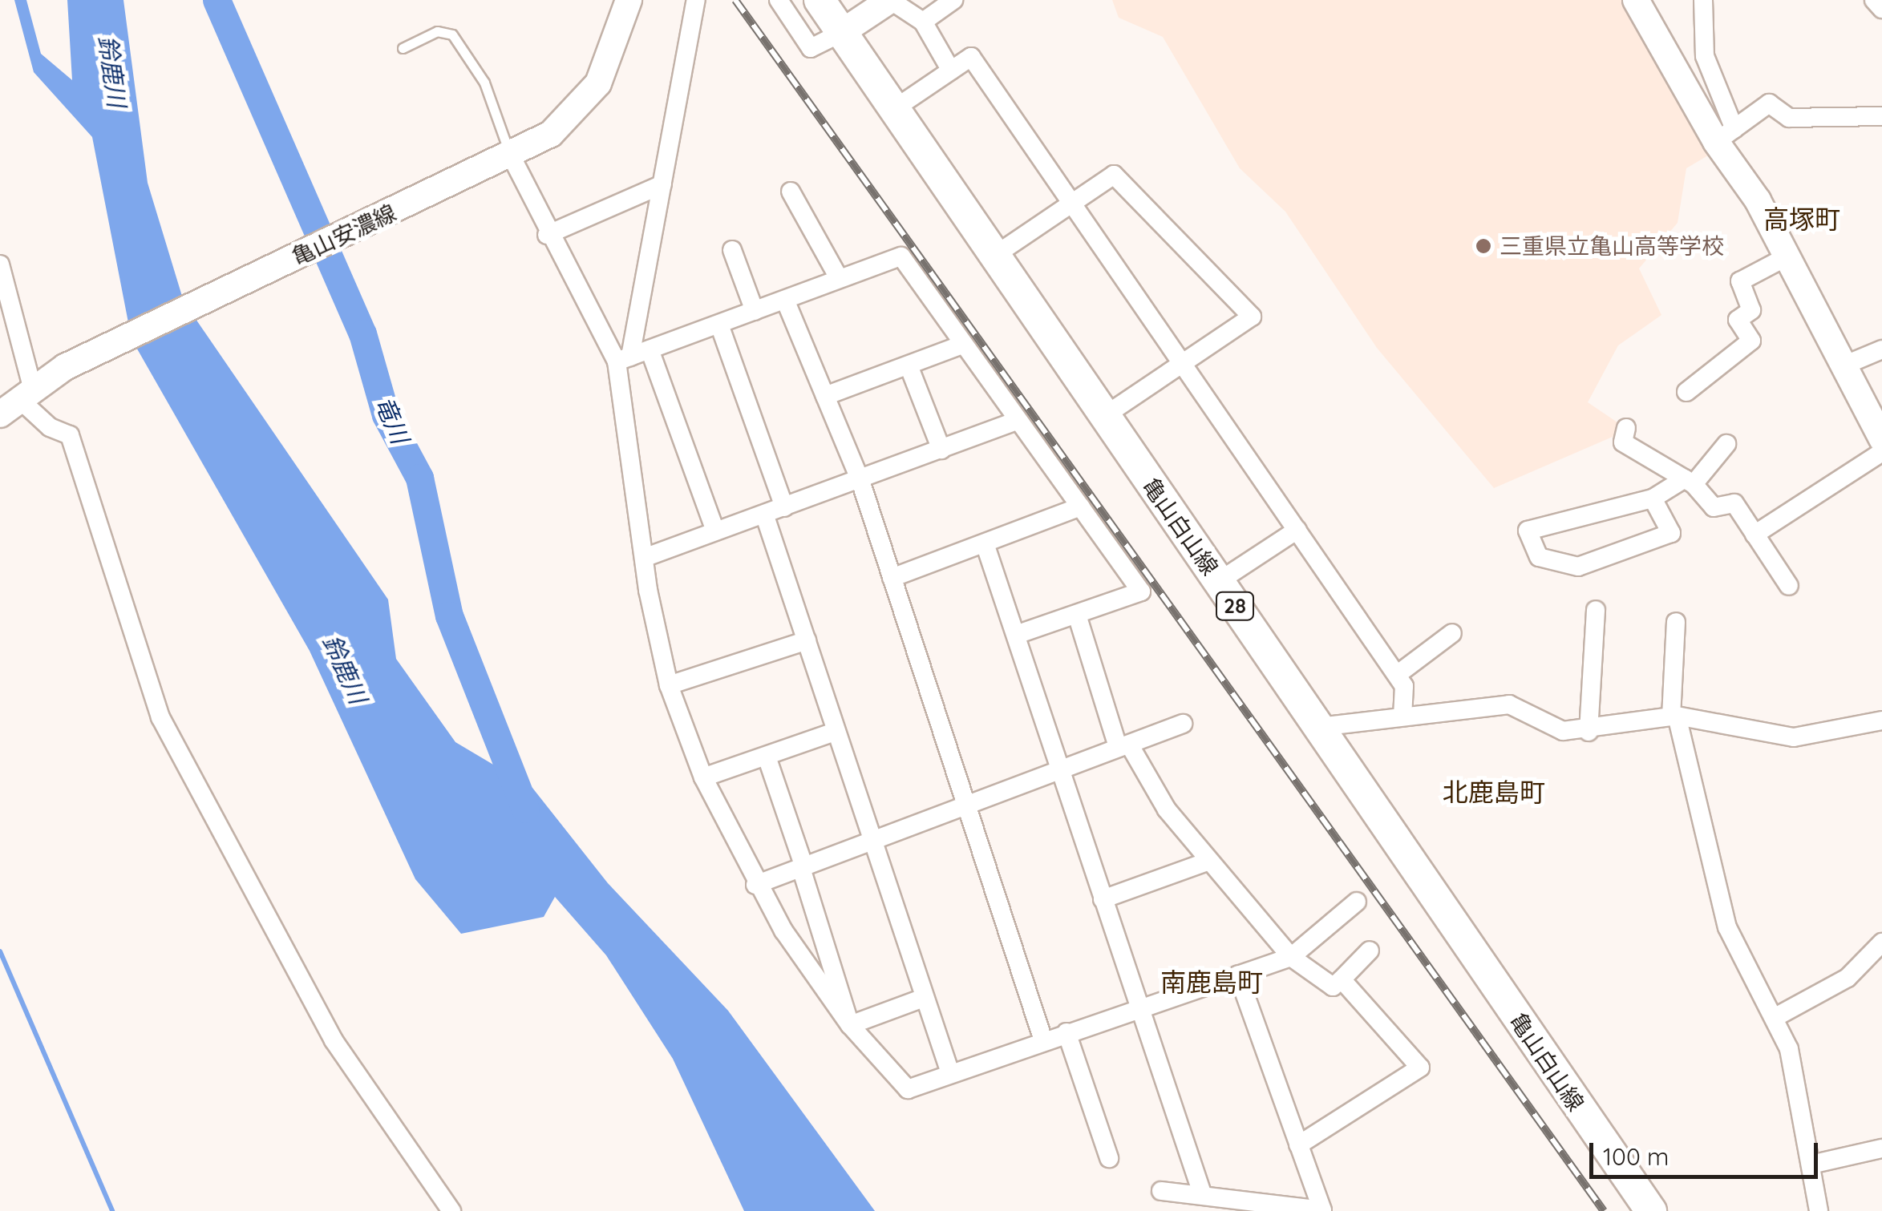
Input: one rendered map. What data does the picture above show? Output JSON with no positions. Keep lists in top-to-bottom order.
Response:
{
  "streets": {
    "main road": ["亀山安濃線", "亀山白山線", "28"]
  },
  "districts": ["高塚町", "北鹿島町", "南鹿島町"],
  "water": ["鈴鹿川", "竜川"],
  "places": ["三重県立亀山高等学校"],
  "scale_bar": "100 m"
}
